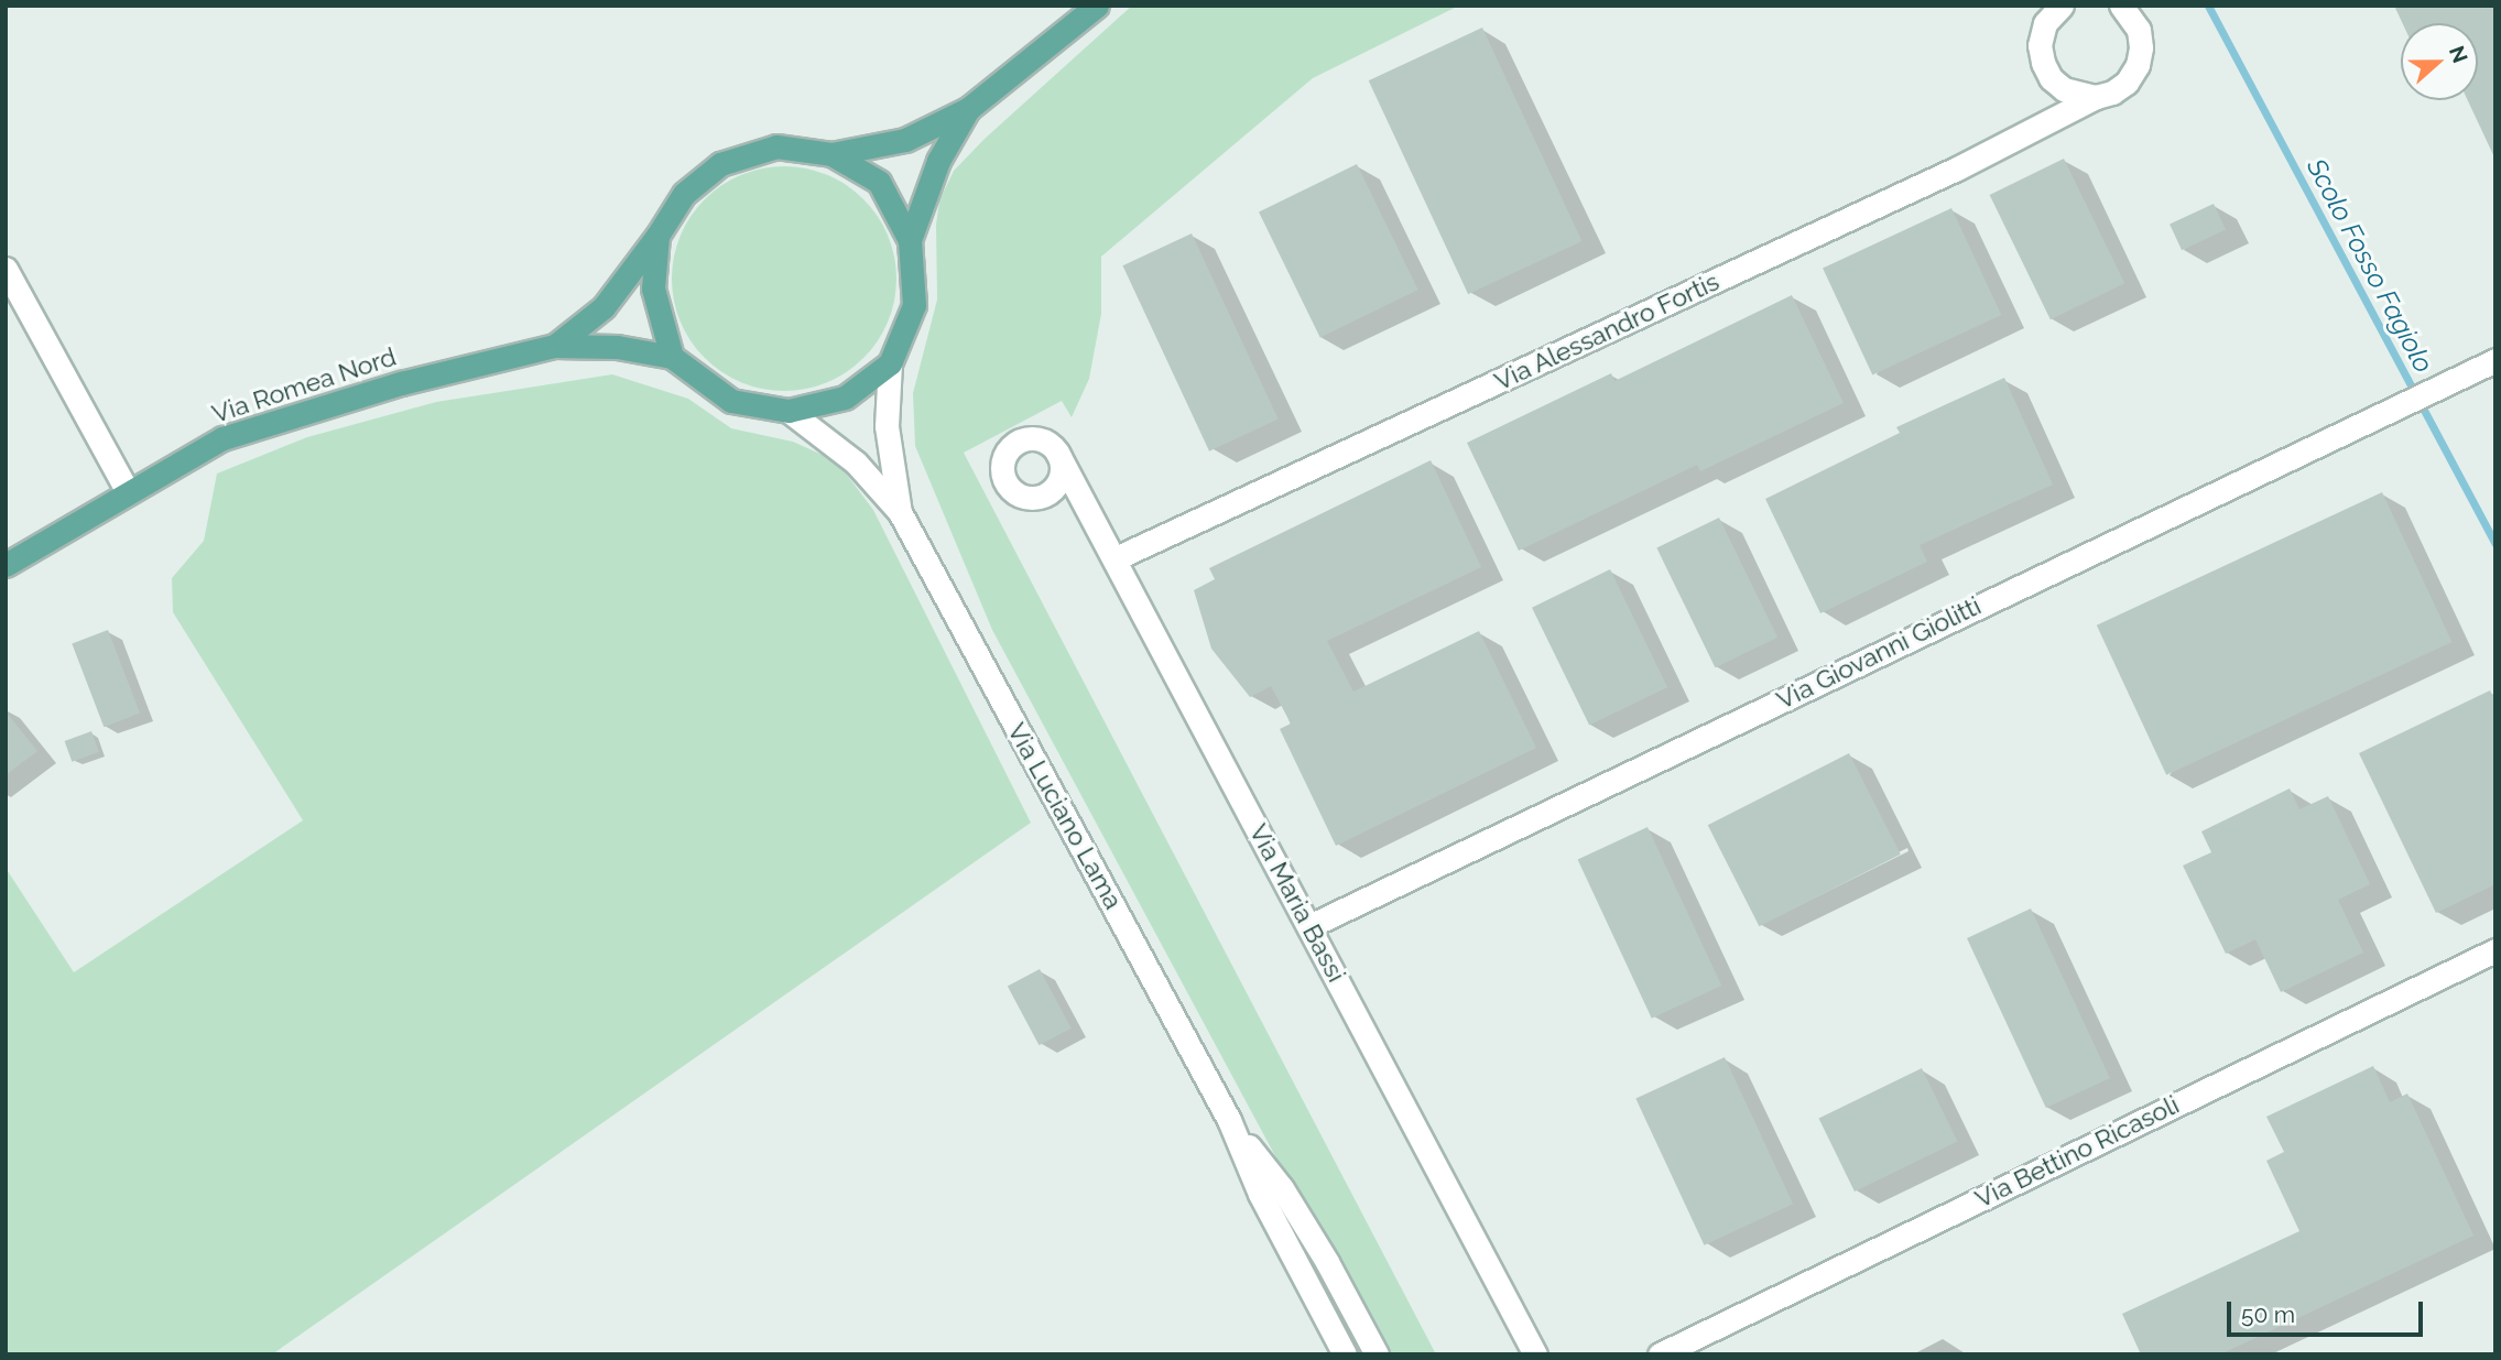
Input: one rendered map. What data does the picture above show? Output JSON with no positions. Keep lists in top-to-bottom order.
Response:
{
  "streets": {
    "main road": ["Via Romea Nord"],
    "street": [
      "Via Alessandro Fortis",
      "Via Giovanni Giolitti",
      "Via Luciano Lama",
      "Via Maria Bassi",
      "Via Bettino Ricasoli"
    ]
  },
  "crossings": [
    ["Via Alessandro Fortis", "Via Maria Bassi"],
    ["Via Romea Nord", "Via Luciano Lama"],
    ["Via Giovanni Giolitti", "Via Maria Bassi"]
  ],
  "water": ["Scolo Fosso Fagiolo"],
  "scale_bar": "50 m",
  "north": "right"
}
